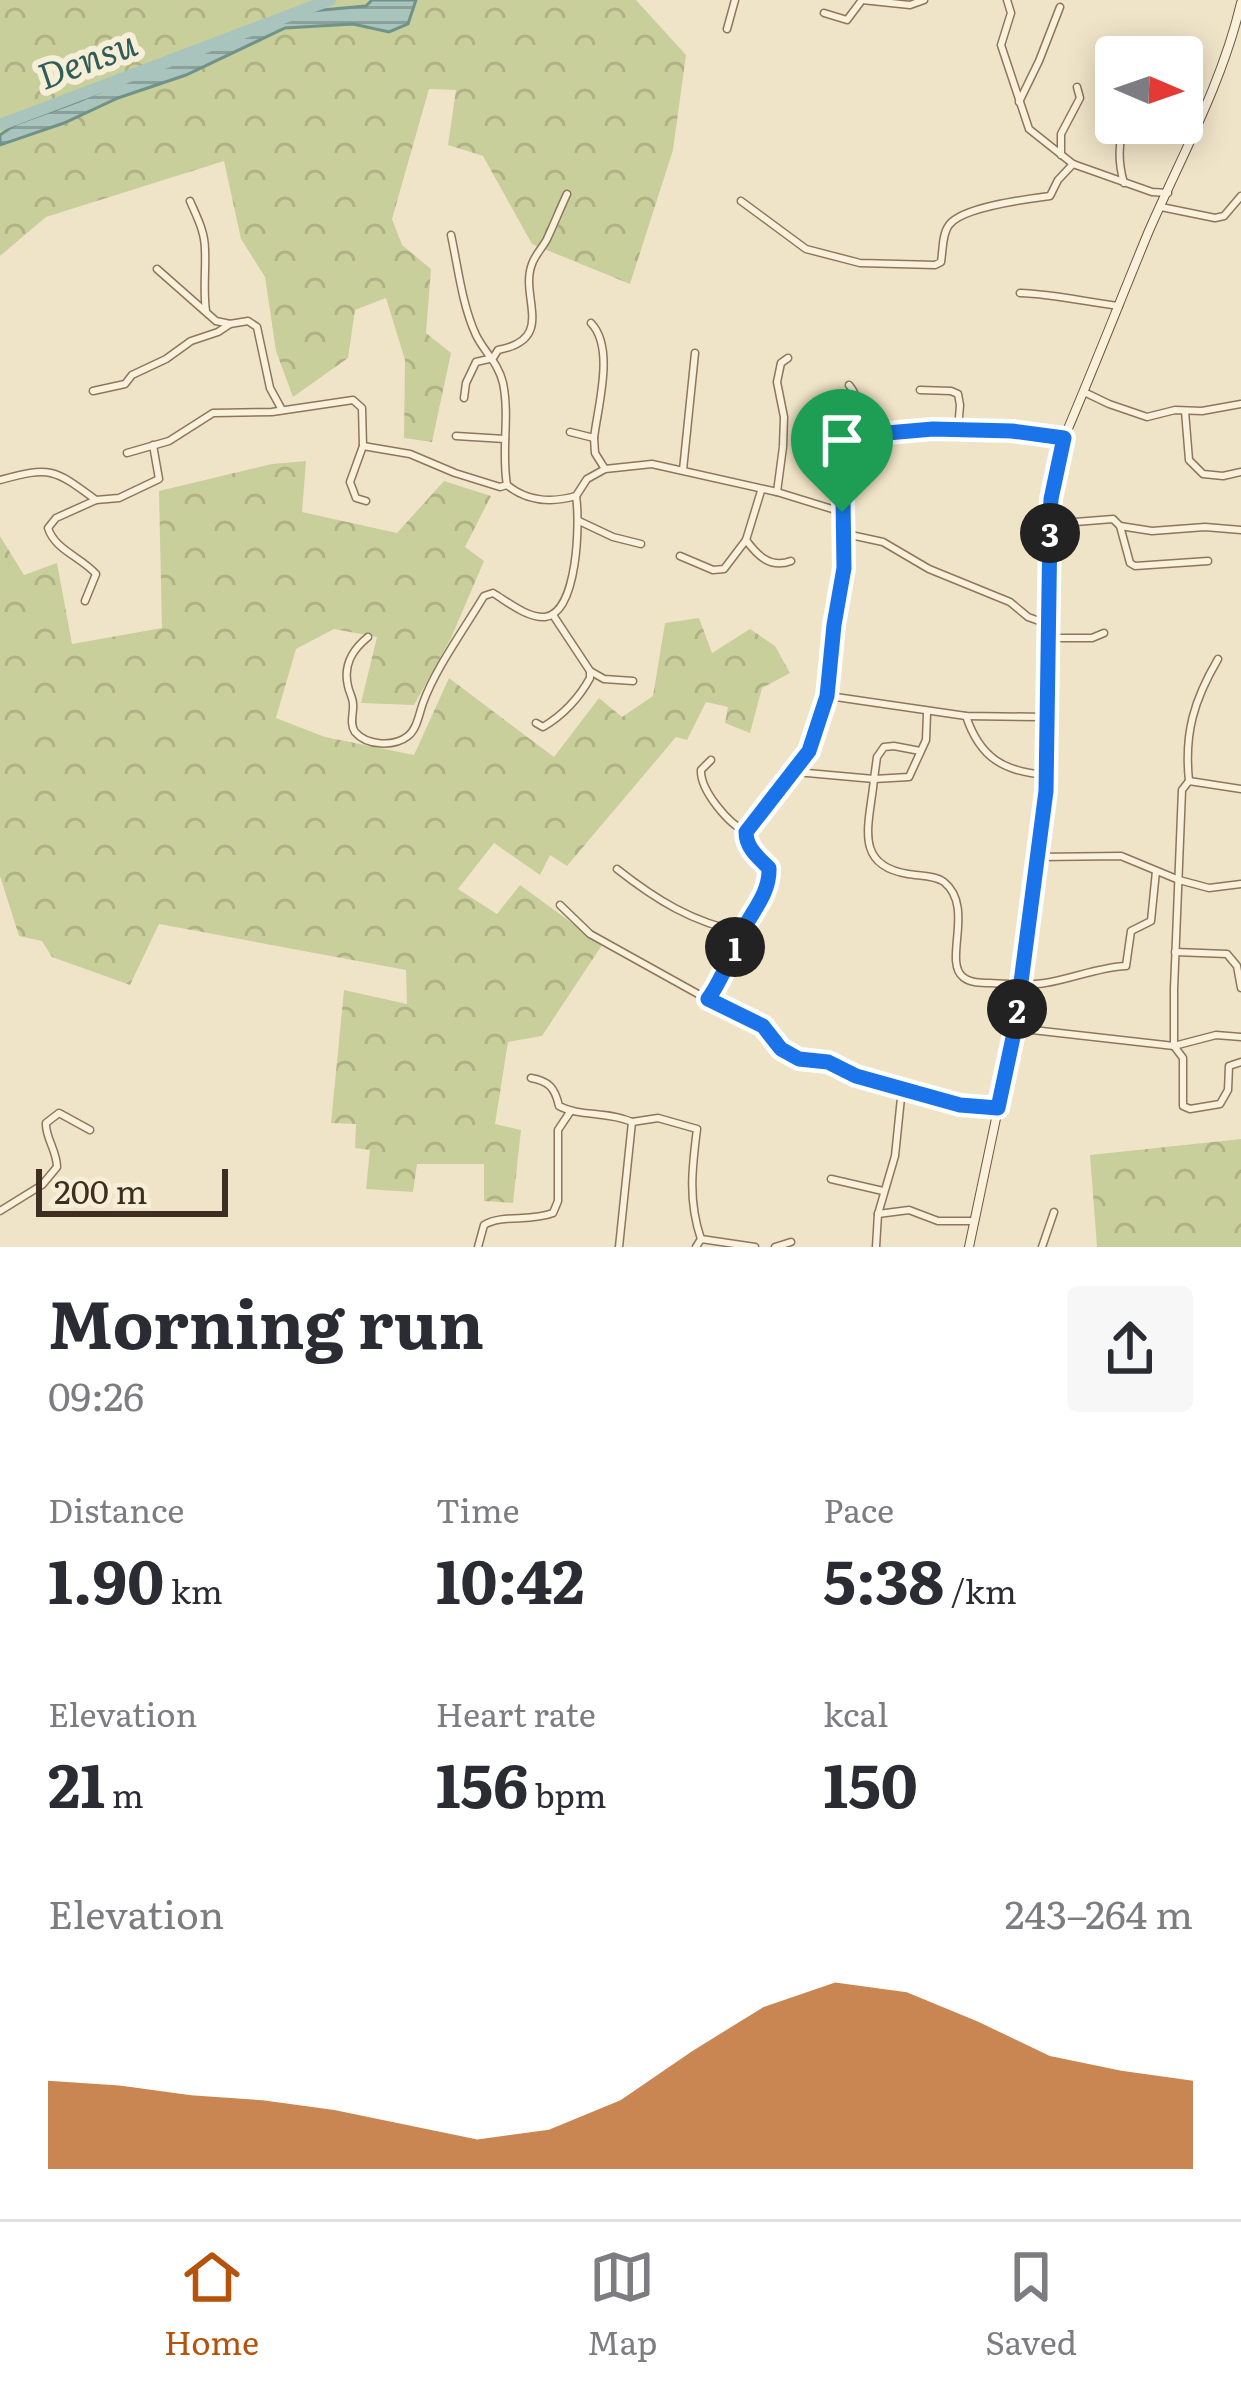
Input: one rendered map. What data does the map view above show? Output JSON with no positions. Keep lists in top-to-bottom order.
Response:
{
  "water": ["Densu"],
  "scale_bar": "200 m",
  "north": "right",
  "page": {
    "pins": ["3", "1", "2"],
    "scale": "200 m",
    "heading": ["Morning run", "09:26"],
    "stats": [
      ["Distance", "1.90 km"],
      ["Time", "10:42"],
      ["Pace", "5:38 /km"],
      ["Elevation", "21 m"],
      ["Heart rate", "156 bpm"],
      ["kcal", "150"]
    ],
    "chart": ["Elevation", "243–264 m"],
    "tabs": ["Home", "Map", "Saved"]
  }
}
